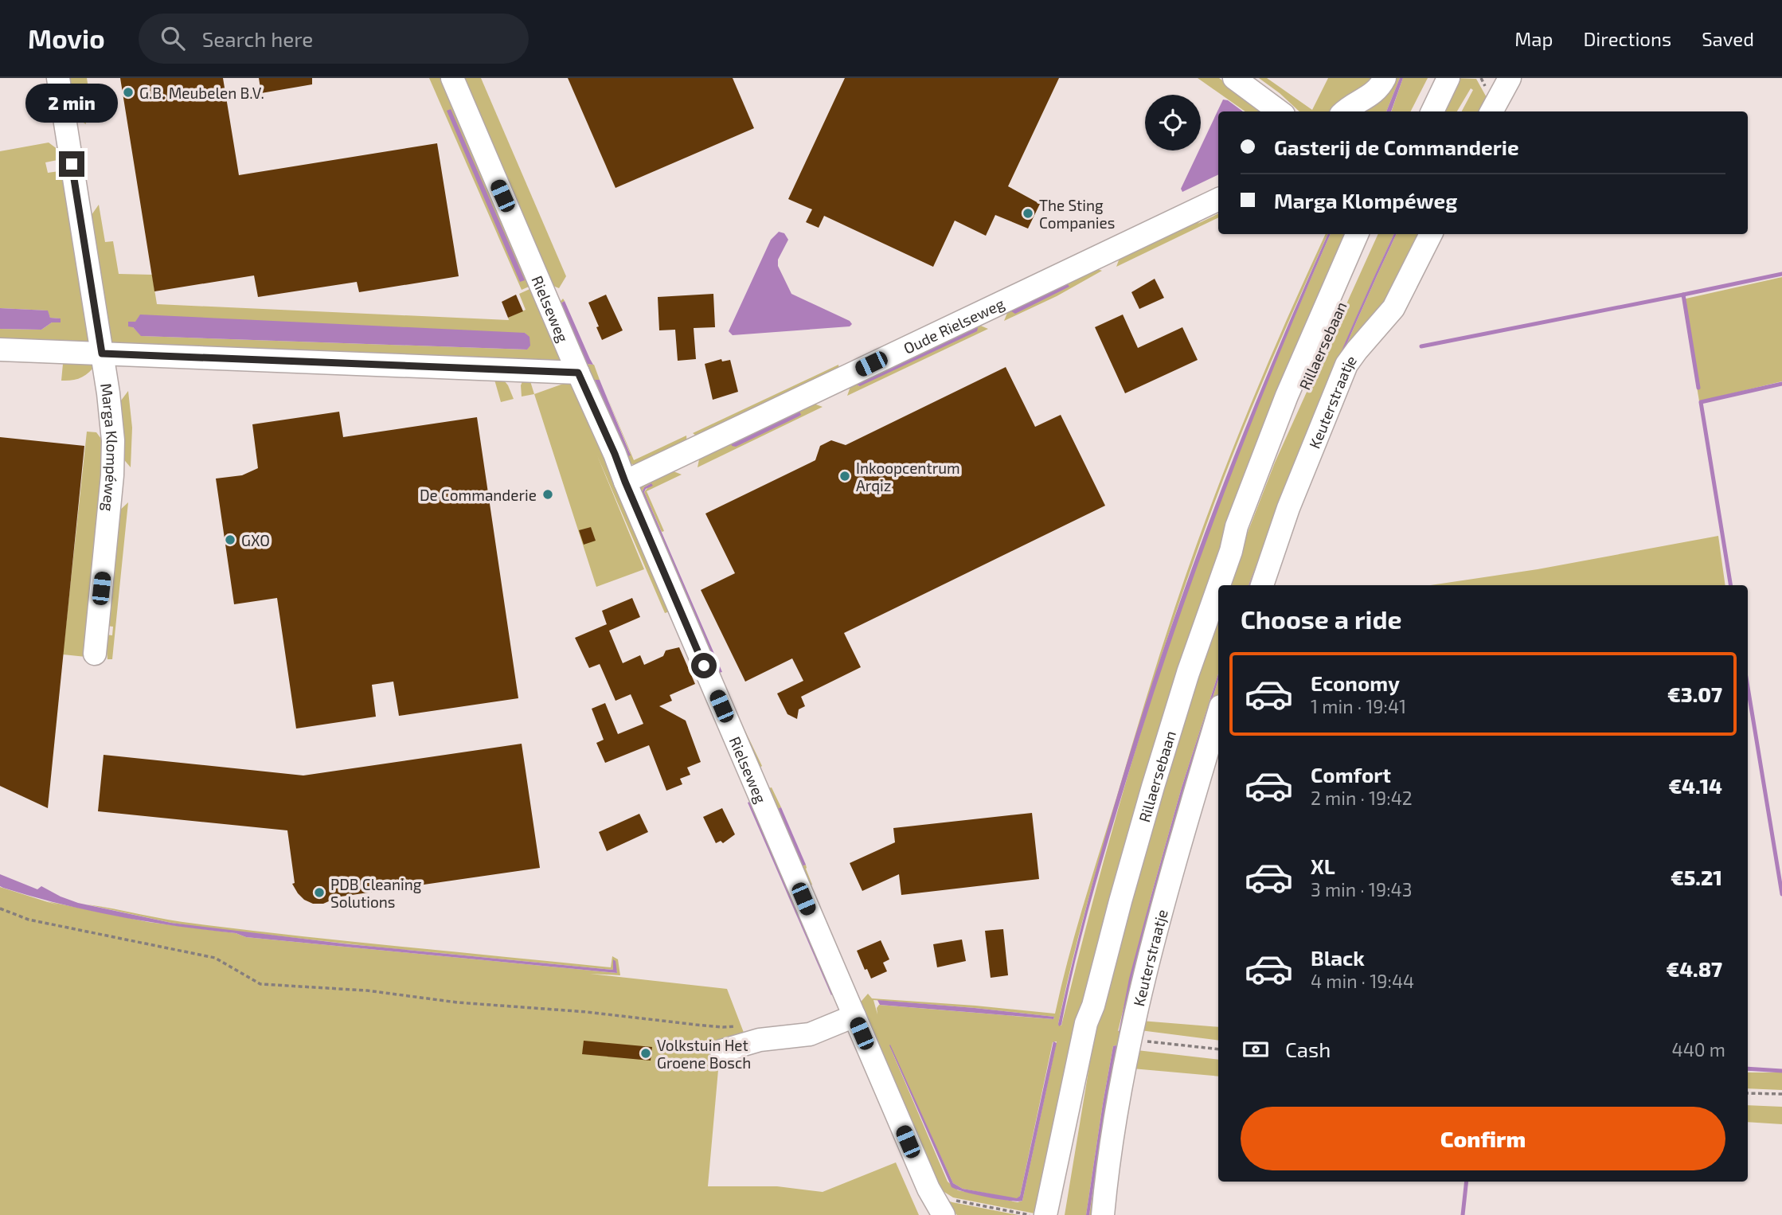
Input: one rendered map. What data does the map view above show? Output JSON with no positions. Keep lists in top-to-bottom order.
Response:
{
  "streets": {
    "street": [
      "Rielseweg",
      "Oude Rielseweg",
      "Rillaersebaan",
      "Keuterstraatje",
      "Marga Klompéweg"
    ]
  },
  "crossings": [
    ["Rielseweg", "Oude Rielseweg"]
  ],
  "places": [
    "G.B. Meubelen B.V.",
    "The Sting Companies",
    "Inkoopcentrum Arqiz",
    "De Commanderie",
    "GXO",
    "PDB Cleaning Solutions",
    "Volkstuin Het Groene Bosch"
  ],
  "page": {
    "header": "Movio",
    "search": "Search here",
    "nav": ["Map", "Directions", "Saved"],
    "bubble": "2 min",
    "banner": ["Gasterij de Commanderie", "Marga Klompéweg"],
    "heading": "Choose a ride",
    "list": [
      {
        "name": "Economy",
        "note": "1 min · 19:41",
        "value": "€3.07"
      },
      {
        "name": "Comfort",
        "note": "2 min · 19:42",
        "value": "€4.14"
      },
      {
        "name": "XL",
        "note": "3 min · 19:43",
        "value": "€5.21"
      },
      {
        "name": "Black",
        "note": "4 min · 19:44",
        "value": "€4.87"
      }
    ],
    "pay": ["Cash", "440 m"],
    "buttons": "Confirm"
  }
}
